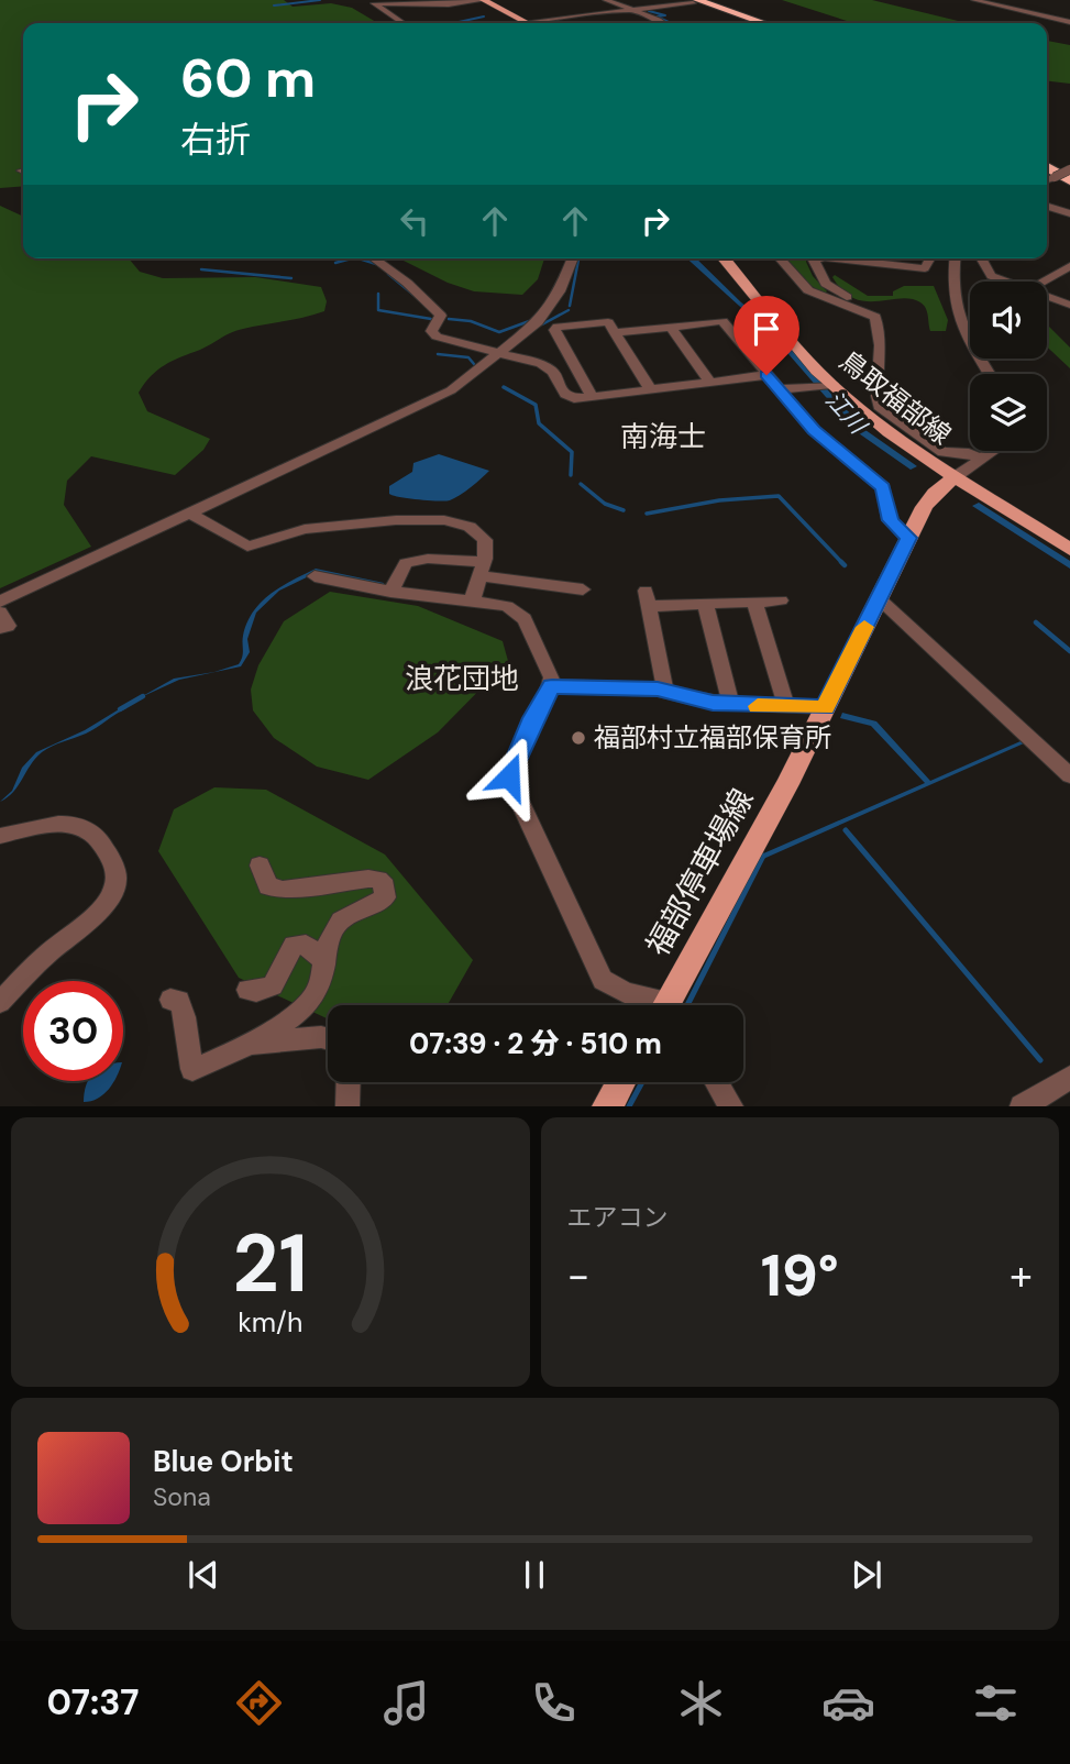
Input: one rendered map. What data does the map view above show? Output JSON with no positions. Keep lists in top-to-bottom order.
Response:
{
  "streets": {
    "main road": ["鳥取福部線", "福部停車場線"]
  },
  "crossings": [
    ["鳥取福部線", "福部停車場線"]
  ],
  "districts": ["南海士", "浪花団地"],
  "water": ["江川"],
  "places": ["福部村立福部保育所"],
  "page": {
    "turn": ["60 m", "右折"],
    "limit": "30",
    "trip": "07:39 · 2 分 · 510 m",
    "tile": "エアコン",
    "heat": ["−", "19°", "+"],
    "song": ["Blue Orbit", "Sona"],
    "tabs": "07:37",
    "gauge": ["21", "km/h"]
  }
}
